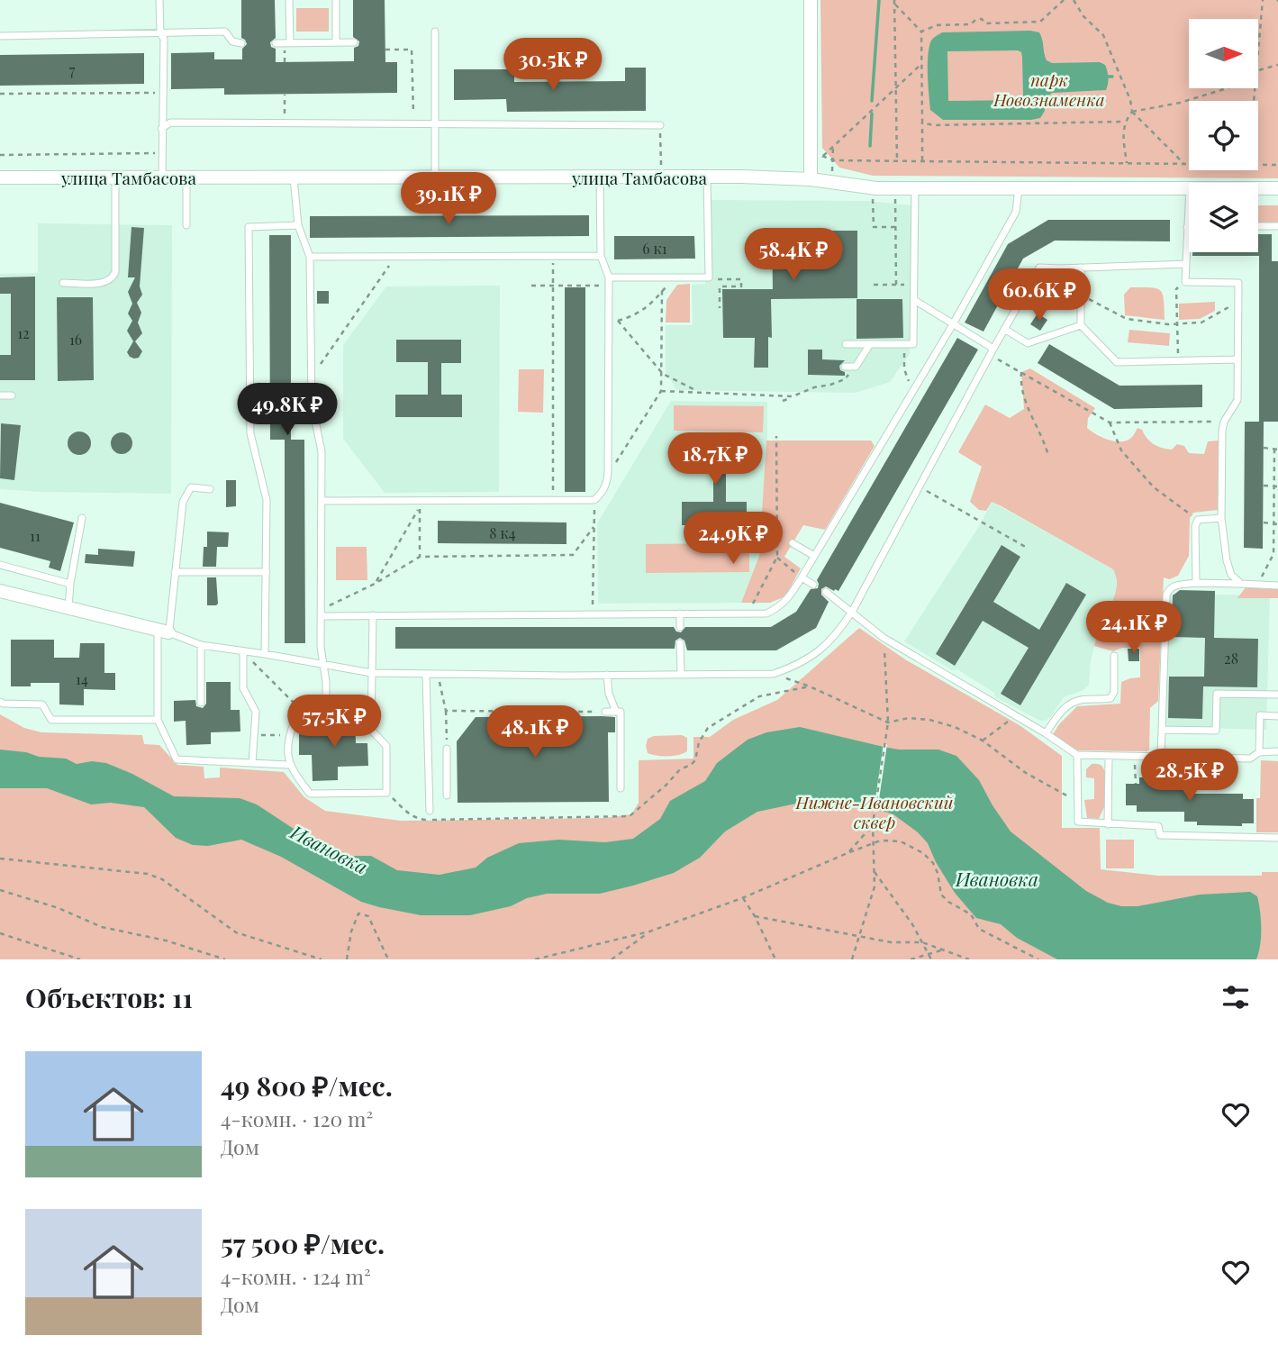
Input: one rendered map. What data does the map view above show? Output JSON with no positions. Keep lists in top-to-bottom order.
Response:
{
  "streets": {
    "street": ["улица Тамбасова"]
  },
  "water": ["Ивановка"],
  "parks": ["парк Новознаменка", "Нижне-Ивановский сквер"],
  "house_numbers": [
    "7",
    "6 к1",
    "12",
    "16",
    "8 к4",
    "11",
    "28",
    "14"
  ],
  "north": "right",
  "page": {
    "price": [
      "30.5K ₽",
      "39.1K ₽",
      "58.4K ₽",
      "60.6K ₽",
      "49.8K ₽",
      "18.7K ₽",
      "24.9K ₽",
      "24.1K ₽",
      "57.5K ₽",
      "48.1K ₽",
      "28.5K ₽"
    ],
    "heading": "Объектов: 11",
    "list": [
      {
        "name": "49 800 ₽/мес.",
        "note": "4-комн. · 120 m² · Дом"
      },
      {
        "name": "57 500 ₽/мес.",
        "note": "4-комн. · 124 m² · Дом"
      }
    ]
  }
}
